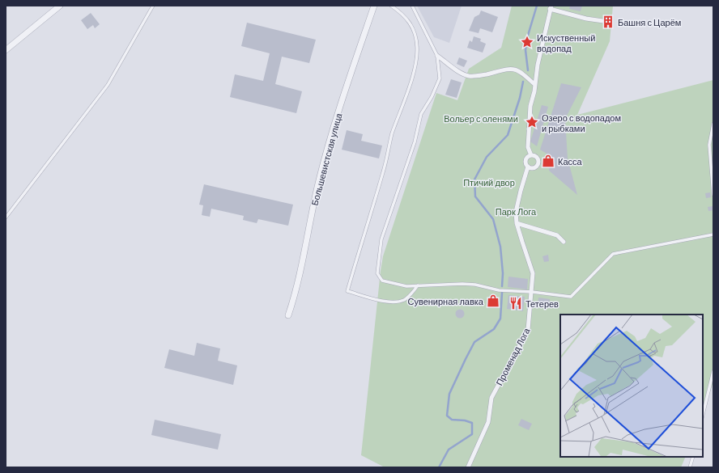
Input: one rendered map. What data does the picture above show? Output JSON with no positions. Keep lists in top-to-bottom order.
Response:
{
  "streets": {
    "street": ["Большевистская улица", "Променад Лога"]
  },
  "parks": ["Вольер с оленями", "Птичий двор", "Парк Лога"],
  "places": {
    "building": ["Башня с Царём"],
    "place": ["Искуственный водопад", "Озеро с водопадом и рыбками"],
    "shop": ["Касса", "Сувенирная лавка"],
    "restaurant": ["Тетерев"]
  }
}
